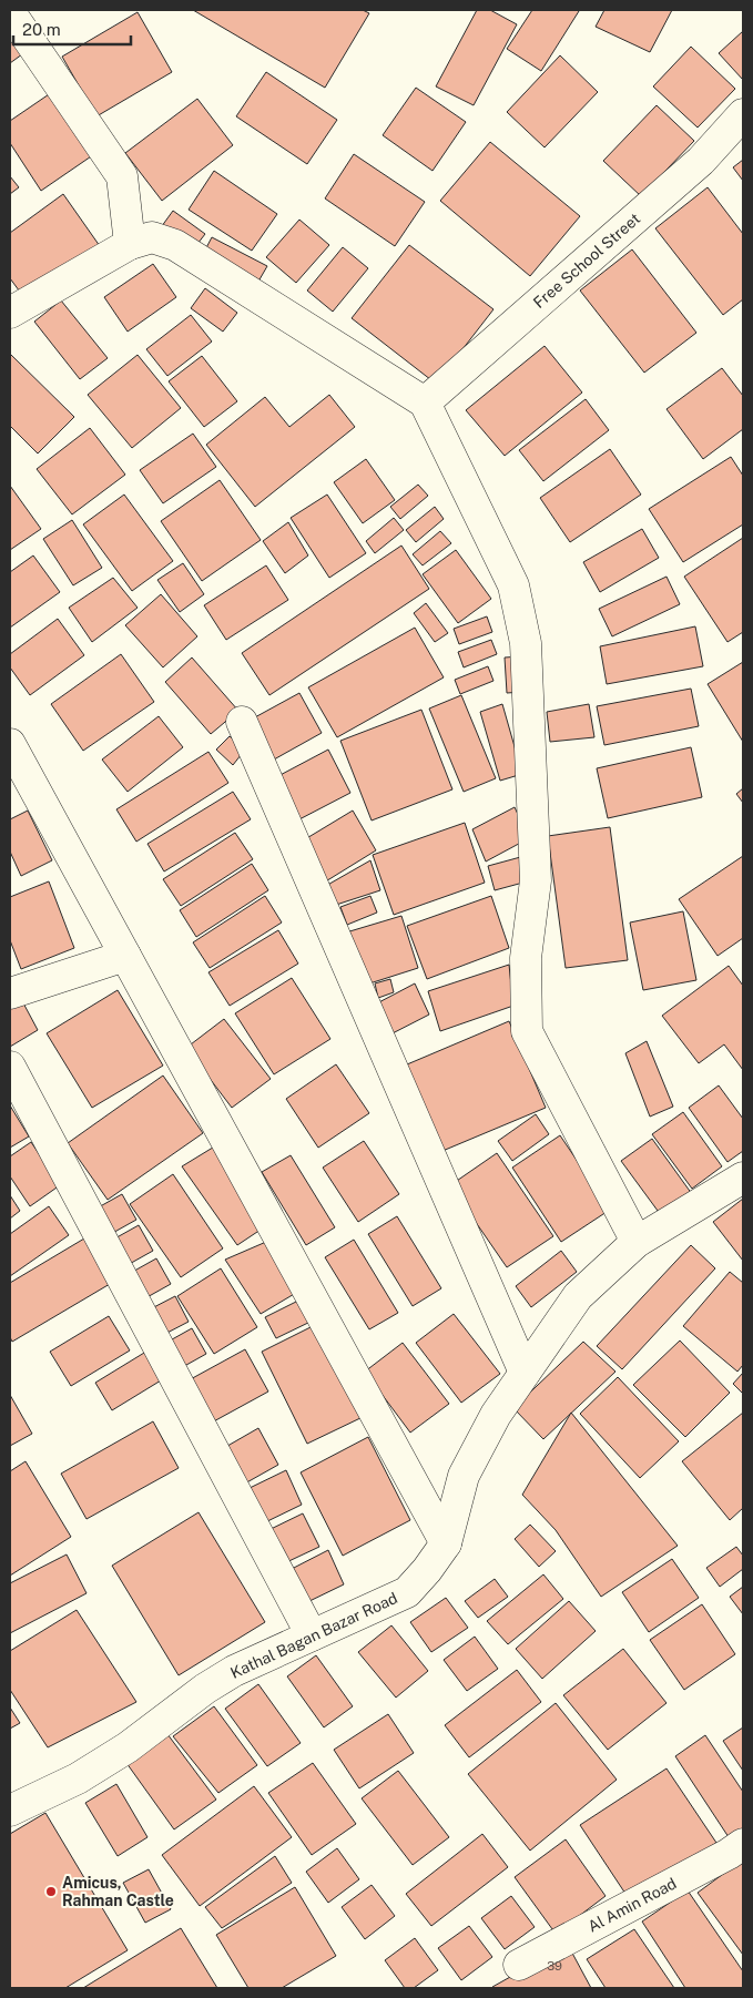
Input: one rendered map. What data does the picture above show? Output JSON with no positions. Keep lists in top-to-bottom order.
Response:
{
  "streets": {
    "street": ["Free School Street", "Kathal Bagan Bazar Road", "Al Amin Road"]
  },
  "places": ["Amicus, Rahman Castle"],
  "house_numbers": ["39"],
  "scale_bar": "20 m"
}
